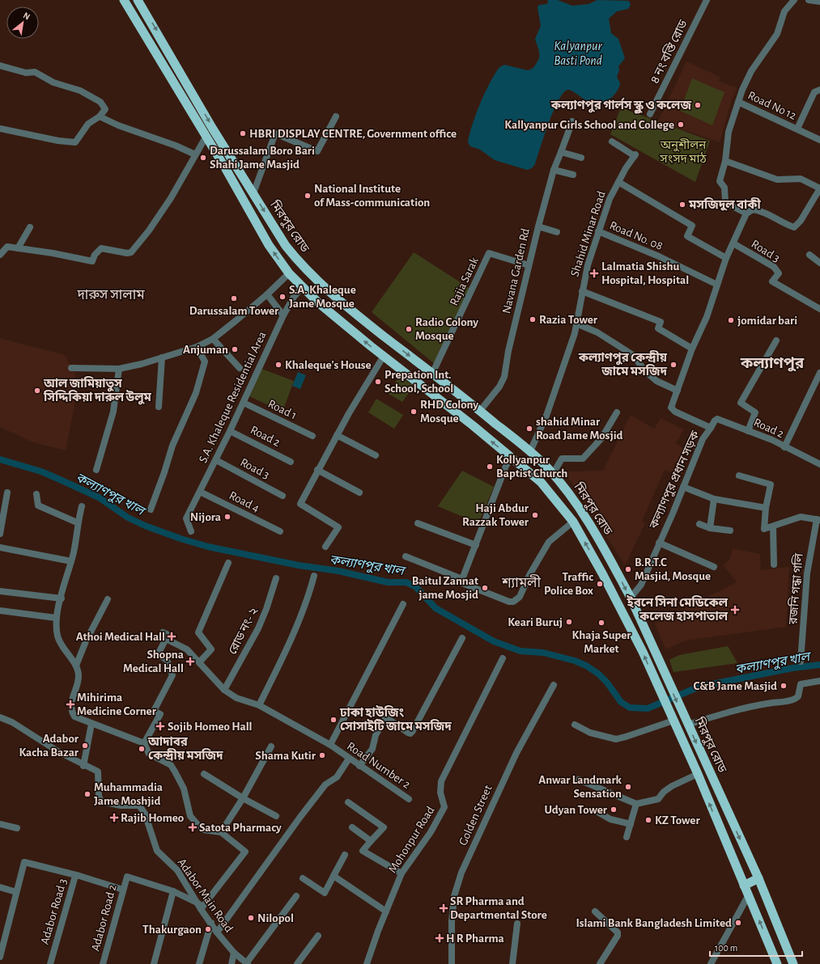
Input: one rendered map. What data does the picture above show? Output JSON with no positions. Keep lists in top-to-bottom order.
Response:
{
  "streets": {
    "highway": ["মিরপুর রোড"],
    "street": [
      "৪ নং বস্তি রোড",
      "Road No 12",
      "Shahid Minar Road",
      "Road No. 08",
      "Road 3",
      "Navana Garden Rd",
      "Rajia Sarak",
      "S.A. Khaleque Residential Area",
      "Road 1",
      "Road 2",
      "কল্যাণপুর প্রধান সড়ক",
      "Road 4",
      "রজনি গন্ধা গলি",
      "রোড নং- ২",
      "Road Number 2",
      "Golden Street",
      "Mohonpur Road",
      "Adabor Main Road",
      "Adabor Road 3",
      "Adabor Road 2"
    ]
  },
  "crossings": [
    ["মিরপুর রোড", "Shahid Minar Road"],
    ["মিরপুর রোড", "Navana Garden Rd"],
    ["মিরপুর রোড", "Rajia Sarak"],
    ["মিরপুর রোড", "S.A. Khaleque Residential Area"],
    ["মিরপুর রোড", "কল্যাণপুর প্রধান সড়ক"],
    ["Shahid Minar Road", "Road No. 08"],
    ["Road No. 08", "কল্যাণপুর প্রধান সড়ক"],
    ["Road 3", "S.A. Khaleque Residential Area"],
    ["Road 3", "কল্যাণপুর প্রধান সড়ক"],
    ["Navana Garden Rd", "Rajia Sarak"],
    ["S.A. Khaleque Residential Area", "Road 1"],
    ["S.A. Khaleque Residential Area", "Road 2"],
    ["S.A. Khaleque Residential Area", "Road 4"],
    ["Road 2", "কল্যাণপুর প্রধান সড়ক"],
    ["রোড নং- ২", "Road Number 2"],
    ["Adabor Main Road", "Adabor Road 2"],
    ["Adabor Road 3", "Adabor Road 2"]
  ],
  "districts": ["দারুস সালাম", "কল্যাণপুর", "শ্যামলী"],
  "water": ["Kalyanpur Basti Pond", "কল্যাণপুর খাল"],
  "parks": ["অনুশীলন সংসদ মাঠ"],
  "places": {
    "other": [
      "কল্যাণপুর গার্লস স্কুল ও কলেজ",
      "Kallyanpur Girls School and College",
      "HBRI DISPLAY CENTRE, Government office",
      "Darussalam Boro Bari Shahi Jame Masjid",
      "National Institute of Mass-communication",
      "মসজিদুল বাকী",
      "S.A. Khaleque Jame Mosque",
      "Darussalam Tower",
      "Razia Tower",
      "jomidar bari",
      "Radio Colony Mosque",
      "Anjuman",
      "Khaleque's House",
      "কল্যাণপুর কেন্দ্রীয় জামে মসজিদ",
      "Prepation Int. School, School",
      "আল জামিয়াতুস সিদ্দিকিয়া দারুল উলুম",
      "RHD Colony Mosque",
      "shahid Minar Road Jame Mosjid",
      "Kollyanpur Baptist Church",
      "Haji Abdur Razzak Tower",
      "Nijora",
      "B.R.T.C Masjid, Mosque",
      "Traffic Police Box",
      "Baitul Zannat jame Mosjid",
      "Keari Buruj",
      "Khaja Super Market",
      "C&B Jame Masjid",
      "ঢাকা হাউজিং সোসাইটি জামে মসজিদ",
      "Adabor Kacha Bazar",
      "আদাবর কেন্দ্রীয় মসজিদ",
      "Shama Kutir",
      "Anwar Landmark Sensation",
      "Muhammadia Jame Moshjid",
      "Udyan Tower",
      "KZ Tower",
      "Nilopol",
      "Islami Bank Bangladesh Limited",
      "Thakurgaon"
    ],
    "health": [
      "Lalmatia Shishu Hospital, Hospital",
      "ইবনে সিনা মেডিকেল কলেজ হাসপাতাল",
      "Athoi Medical Hall",
      "Shopna Medical Hall",
      "Mihirima Medicine Corner",
      "Sojib Homeo Hall",
      "Rajib Homeo",
      "Satota Pharmacy",
      "SR Pharma and Departmental Store",
      "H R Pharma"
    ]
  },
  "scale_bar": "100 m",
  "north": "top right"
}
